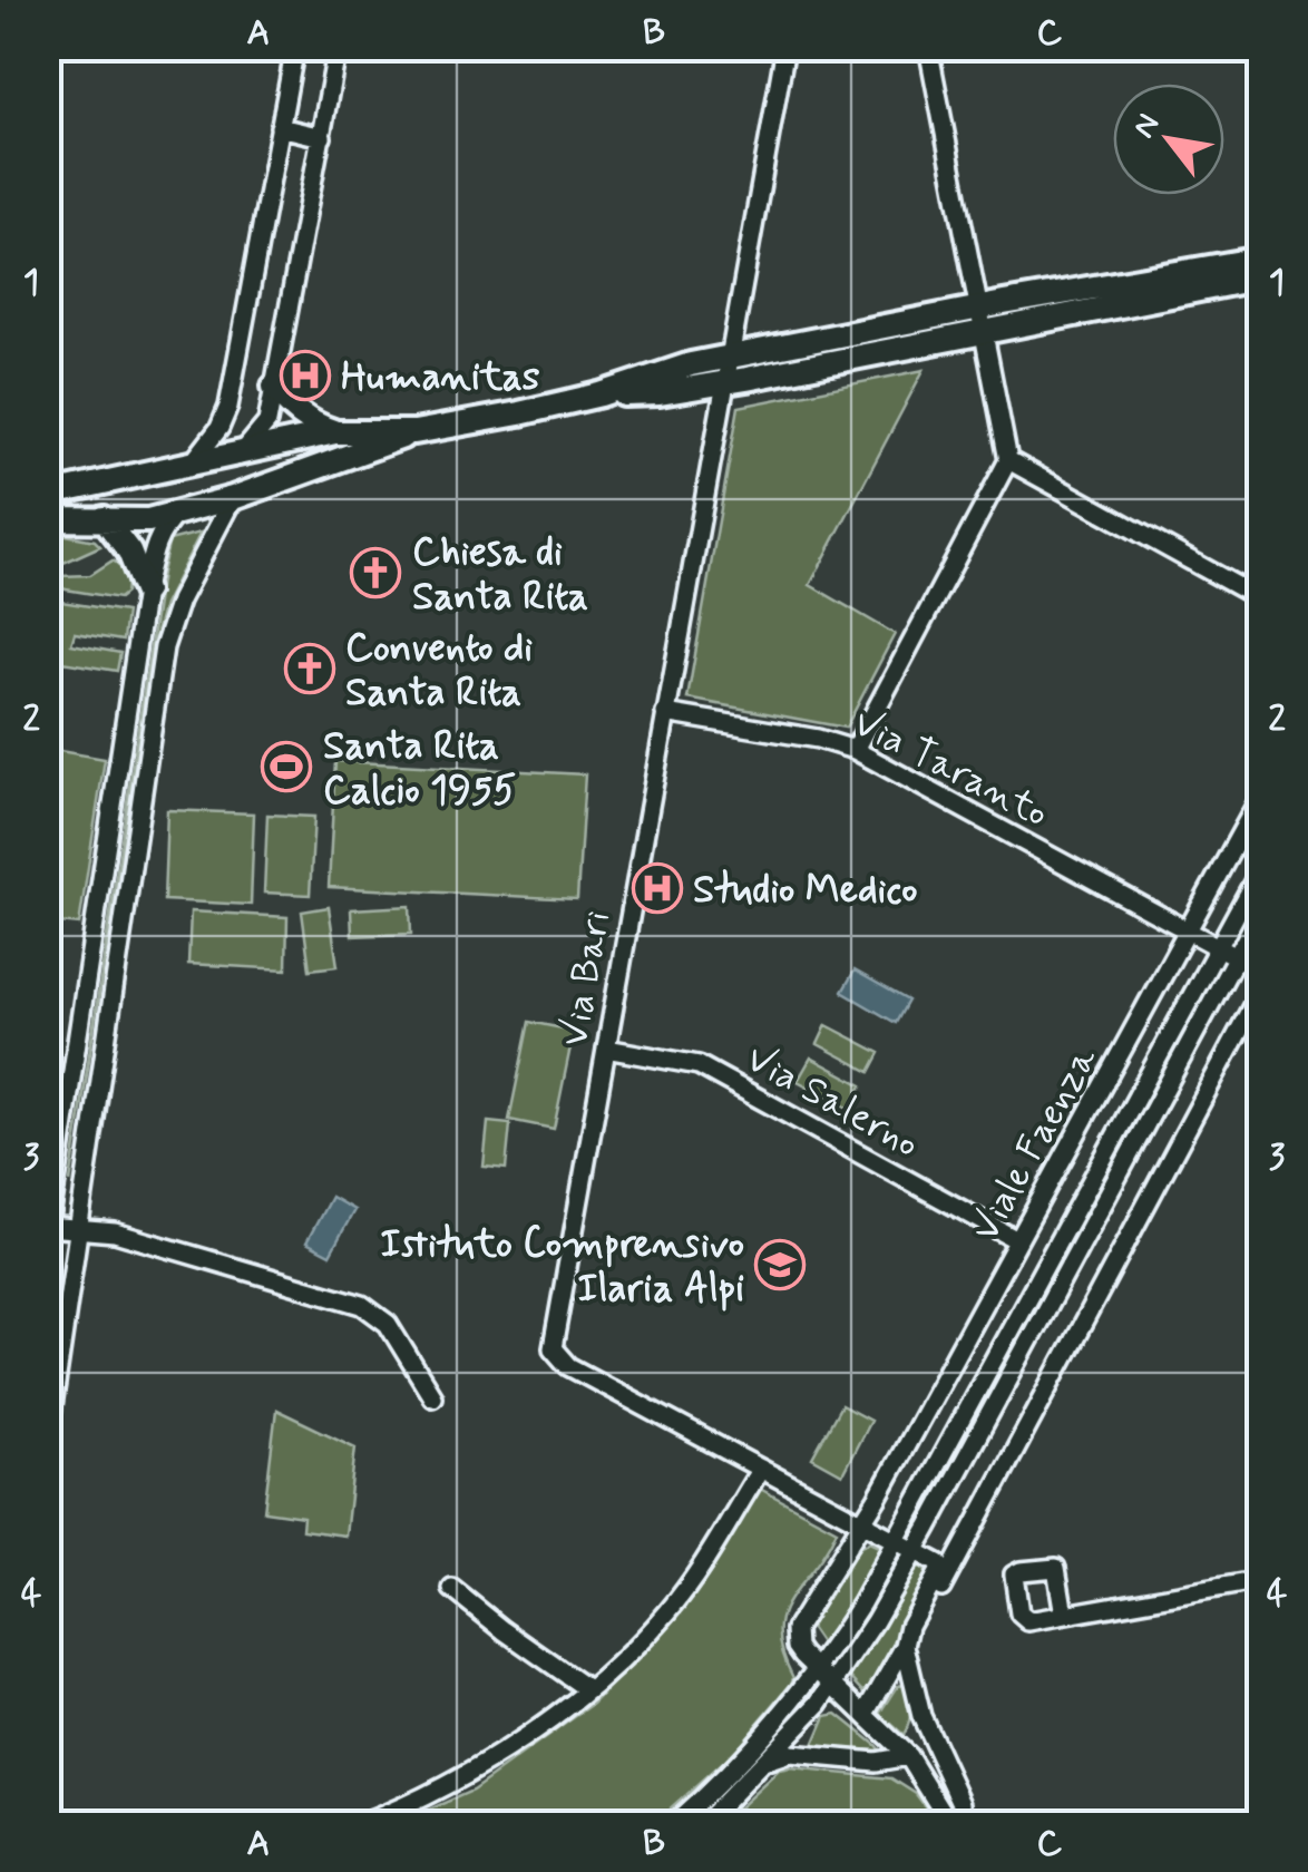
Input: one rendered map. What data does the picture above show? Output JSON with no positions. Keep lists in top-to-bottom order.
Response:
{
  "streets": {
    "street": [
      "Via Taranto",
      "Via Bari",
      "Via Salerno",
      "Viale Faenza"
    ]
  },
  "crossings": [
    ["Via Taranto", "Via Bari"],
    ["Via Taranto", "Viale Faenza"],
    ["Via Bari", "Via Salerno"],
    ["Via Bari", "Viale Faenza"],
    ["Via Salerno", "Viale Faenza"]
  ],
  "places": {
    "hospital": ["Humanitas", "Studio Medico"],
    "church": ["Chiesa di Santa Rita", "Convento di Santa Rita"],
    "sports": ["Santa Rita Calcio 1955"],
    "school or university": ["Istituto Comprensivo Ilaria Alpi"]
  },
  "north": "top left",
  "grid": {
    "columns": ["A", "B", "C"],
    "rows": [
      "1",
      "2",
      "3",
      "4"
    ]
  }
}
